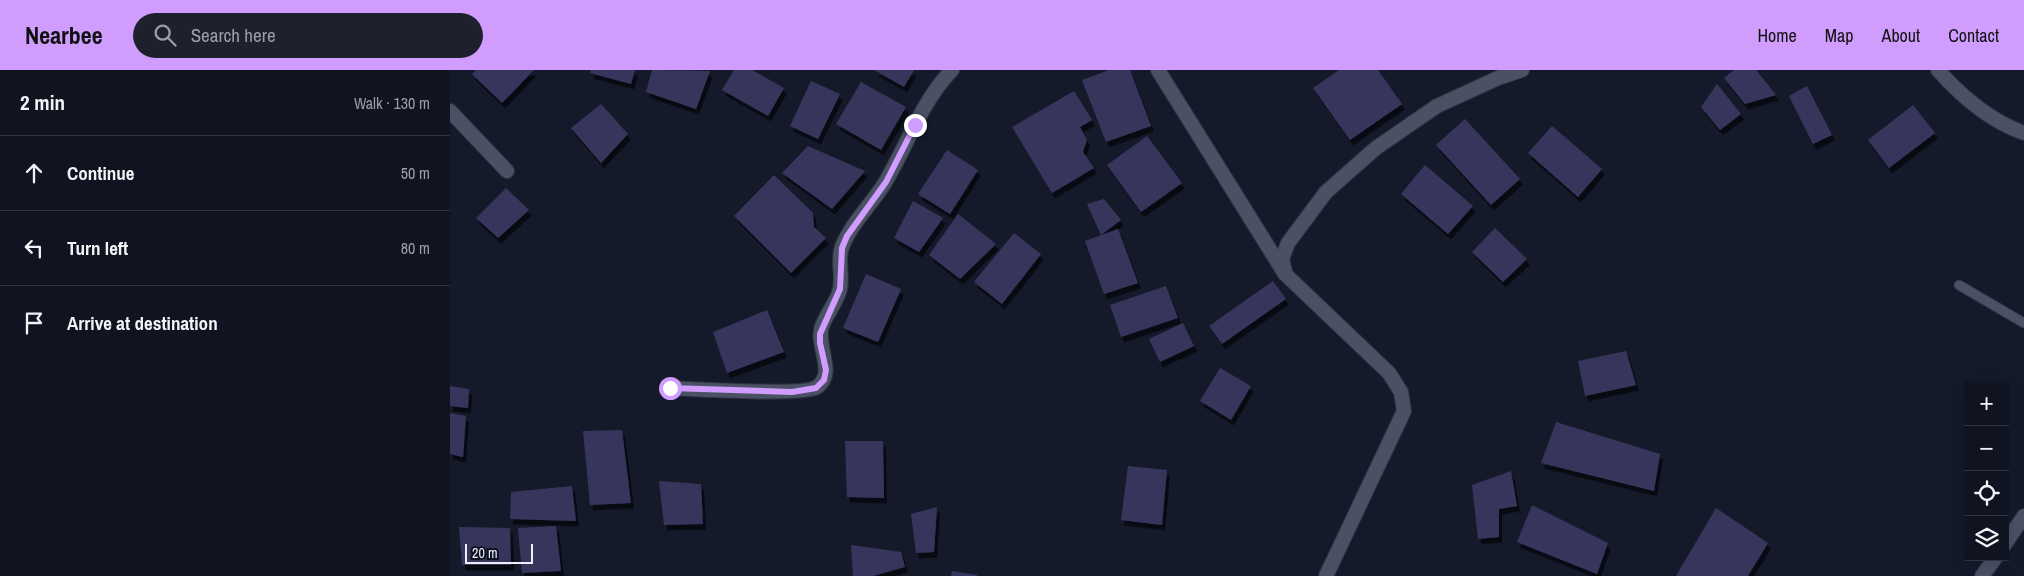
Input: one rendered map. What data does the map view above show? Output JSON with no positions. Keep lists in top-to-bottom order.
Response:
{
  "scale_bar": "20 m",
  "page": {
    "header": "Nearbee",
    "search": "Search here",
    "nav": [
      "Home",
      "Map",
      "About",
      "Contact"
    ],
    "heading": ["2 min", "Walk · 130 m"],
    "list": [
      ["Continue", "50 m"],
      ["Turn left", "80 m"],
      "Arrive at destination"
    ],
    "map_buttons": ["+", "−"],
    "scale": "20 m"
  }
}
